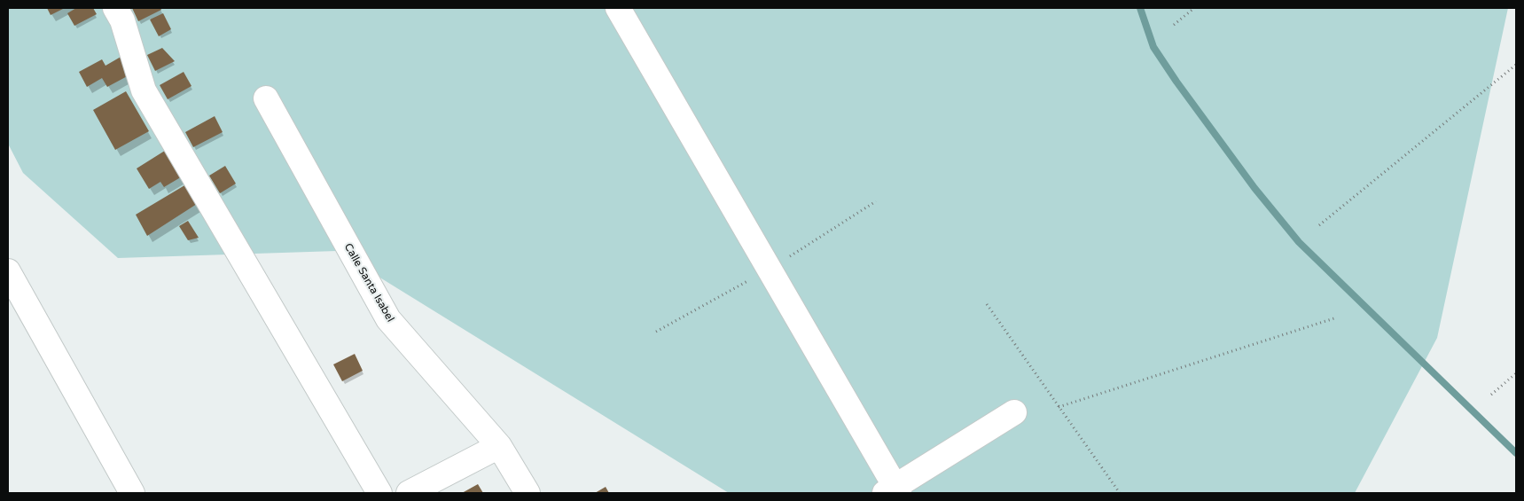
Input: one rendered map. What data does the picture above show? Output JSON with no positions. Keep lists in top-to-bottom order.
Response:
{
  "streets": {
    "street": ["Calle Santa Isabel"]
  }
}
